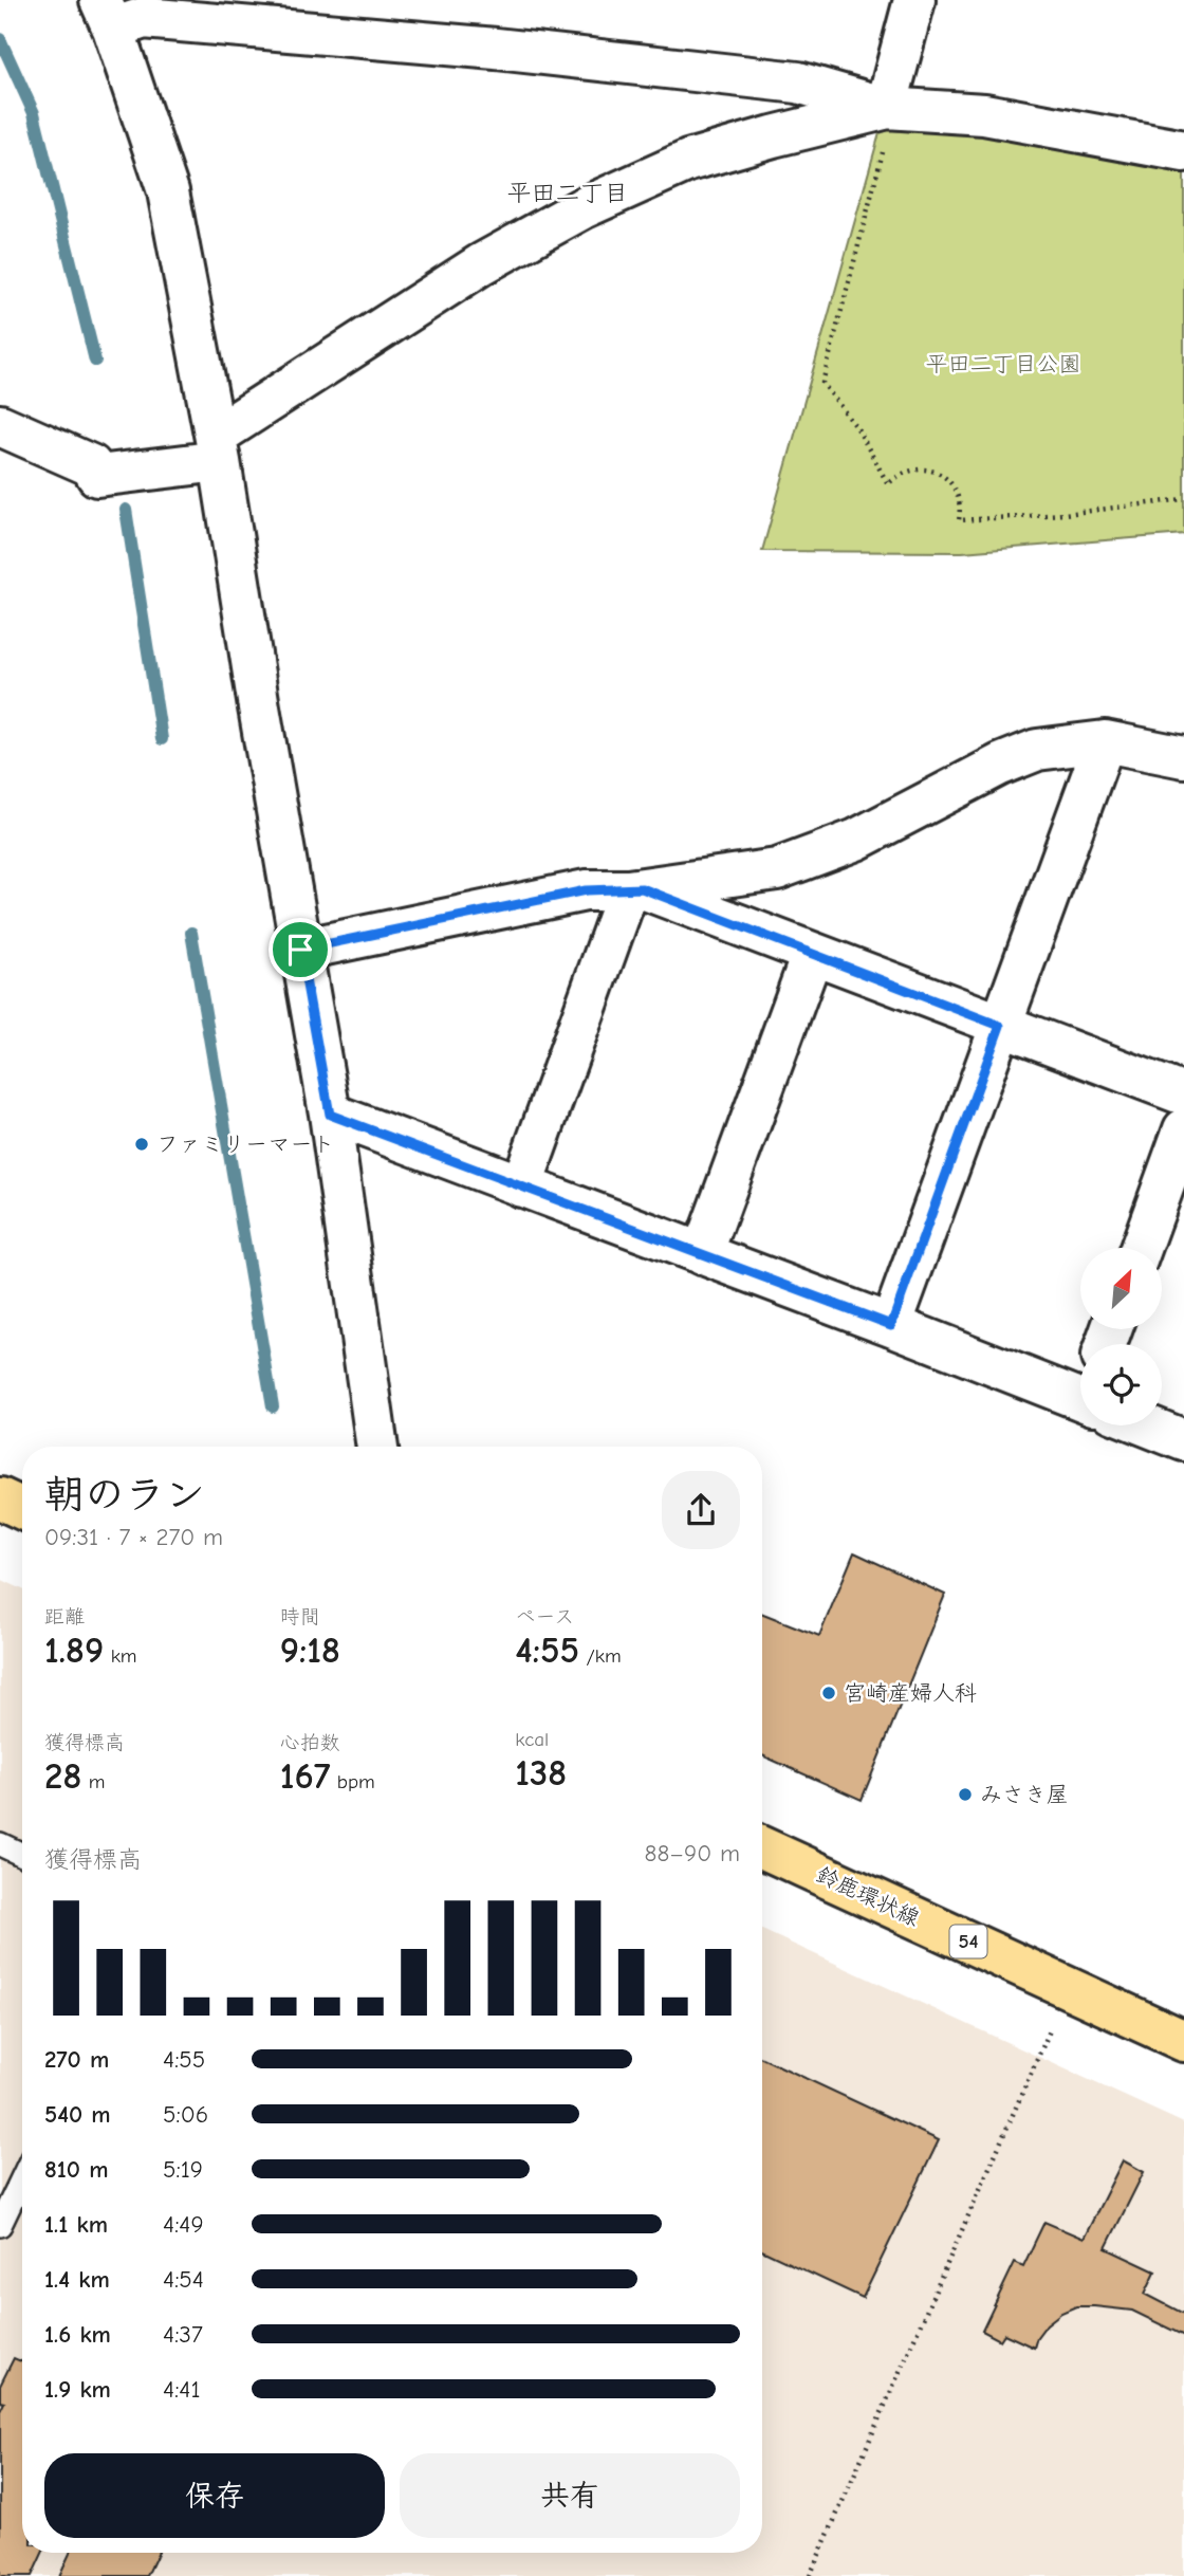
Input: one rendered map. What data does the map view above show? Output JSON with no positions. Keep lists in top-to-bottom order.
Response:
{
  "streets": {
    "main road": ["鈴鹿環状線", "54"]
  },
  "districts": ["平田二丁目"],
  "parks": ["平田二丁目公園"],
  "places": ["ファミリーマート", "宮崎産婦人科", "みさき屋"],
  "north": "top right",
  "page": {
    "heading": ["朝のラン", "09:31 · 7 × 270 m"],
    "stats": [
      ["距離", "1.89 km"],
      ["時間", "9:18"],
      ["ペース", "4:55 /km"],
      ["獲得標高", "28 m"],
      ["心拍数", "167 bpm"],
      ["kcal", "138"]
    ],
    "chart": ["獲得標高", "88–90 m"],
    "list": [
      {
        "name": "270 m",
        "note": "4:55"
      },
      {
        "name": "540 m",
        "note": "5:06"
      },
      {
        "name": "810 m",
        "note": "5:19"
      },
      {
        "name": "1.1 km",
        "note": "4:49"
      },
      {
        "name": "1.4 km",
        "note": "4:54"
      },
      {
        "name": "1.6 km",
        "note": "4:37"
      },
      {
        "name": "1.9 km",
        "note": "4:41"
      }
    ],
    "buttons": ["保存", "共有"]
  }
}
